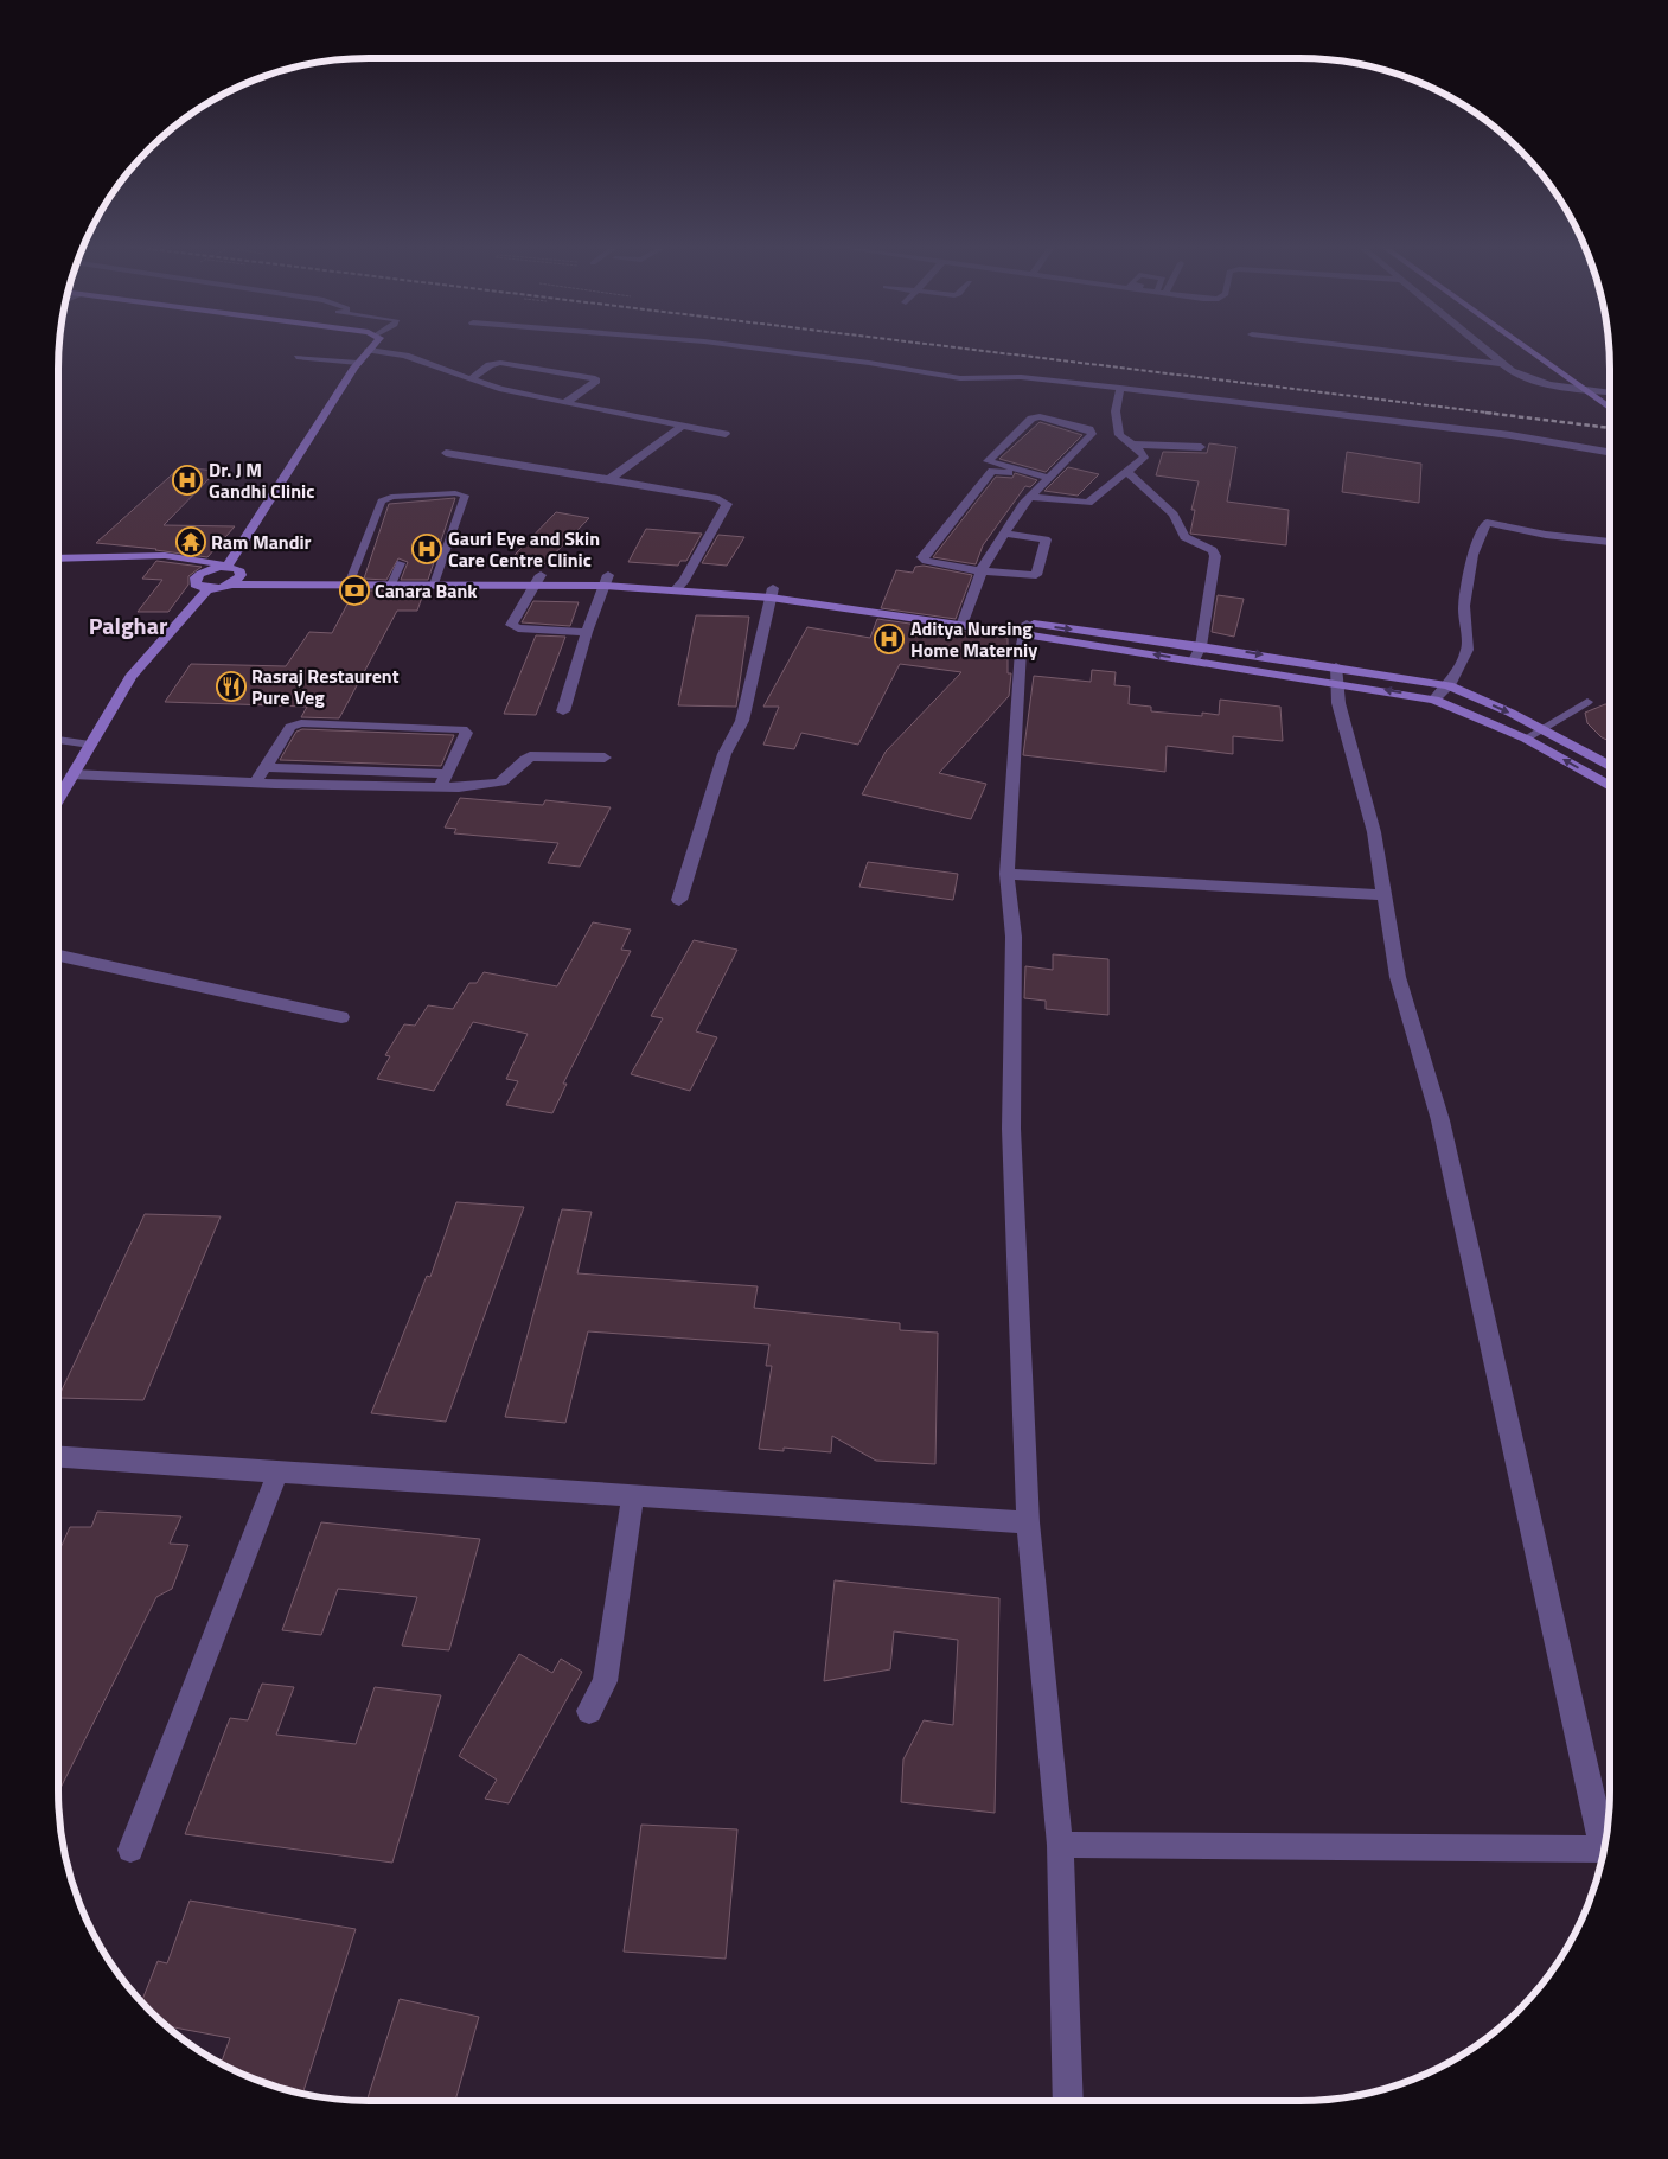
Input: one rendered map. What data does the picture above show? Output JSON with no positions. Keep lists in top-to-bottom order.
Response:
{
  "districts": ["Palghar"],
  "places": {
    "hospital": ["Dr. J M Gandhi Clinic", "Gauri Eye and Skin Care Centre Clinic", "Aditya Nursing Home Materniy"],
    "temple": ["Ram Mandir"],
    "bank": ["Canara Bank"],
    "restaurant": ["Rasraj Restaurent Pure Veg"]
  }
}
